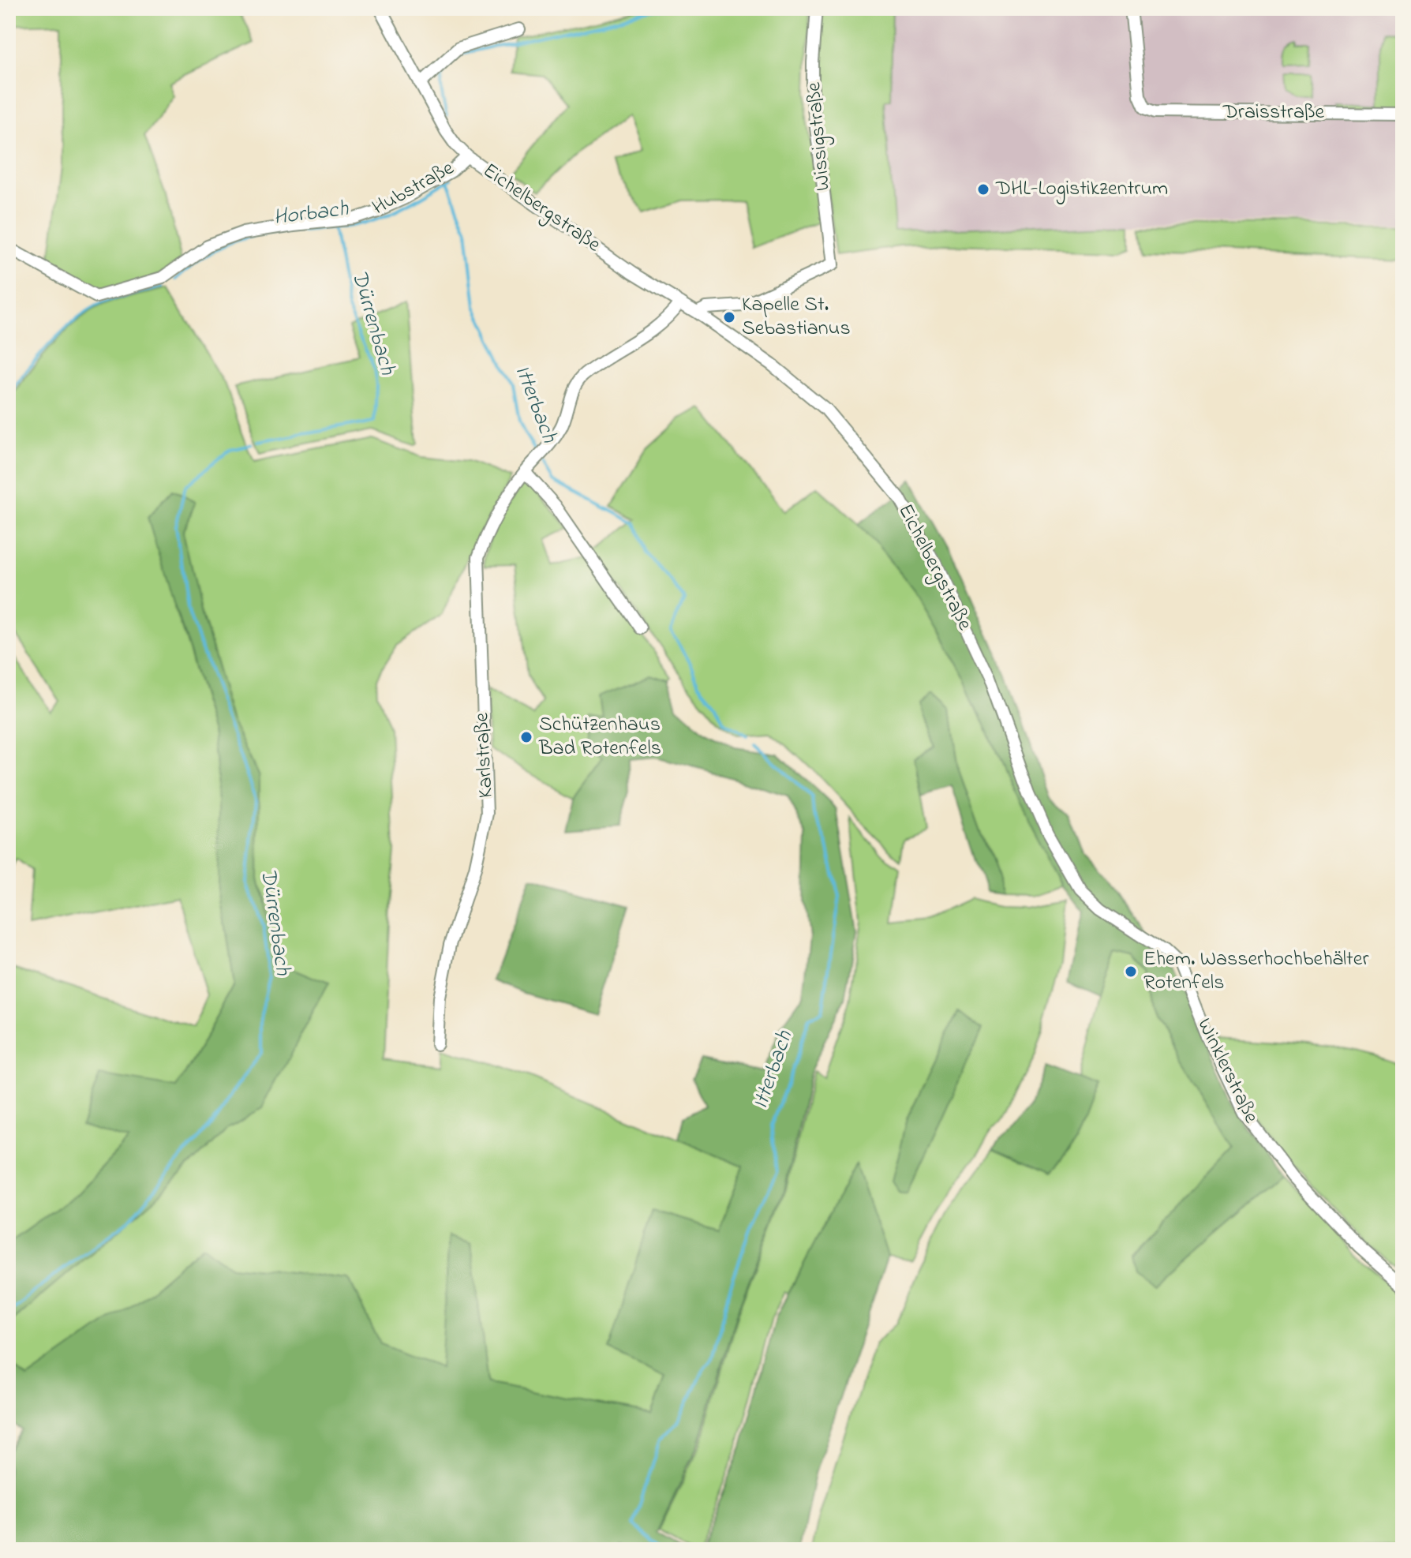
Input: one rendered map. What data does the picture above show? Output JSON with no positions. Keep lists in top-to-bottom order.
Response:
{
  "streets": {
    "street": [
      "Draisstraße",
      "Wissigstraße",
      "Hubstraße",
      "Eichelbergstraße",
      "Karlstraße",
      "Winklerstraße"
    ]
  },
  "crossings": [
    ["Wissigstraße", "Eichelbergstraße"],
    ["Hubstraße", "Eichelbergstraße"],
    ["Eichelbergstraße", "Karlstraße"],
    ["Eichelbergstraße", "Winklerstraße"]
  ],
  "water": ["Horbach", "Dürrenbach", "Itterbach"],
  "places": [
    "DHL-Logistikzentrum",
    "Kapelle St. Sebastianus",
    "Schützenhaus Bad Rotenfels",
    "Ehem. Wasserhochbehälter Rotenfels"
  ]
}
